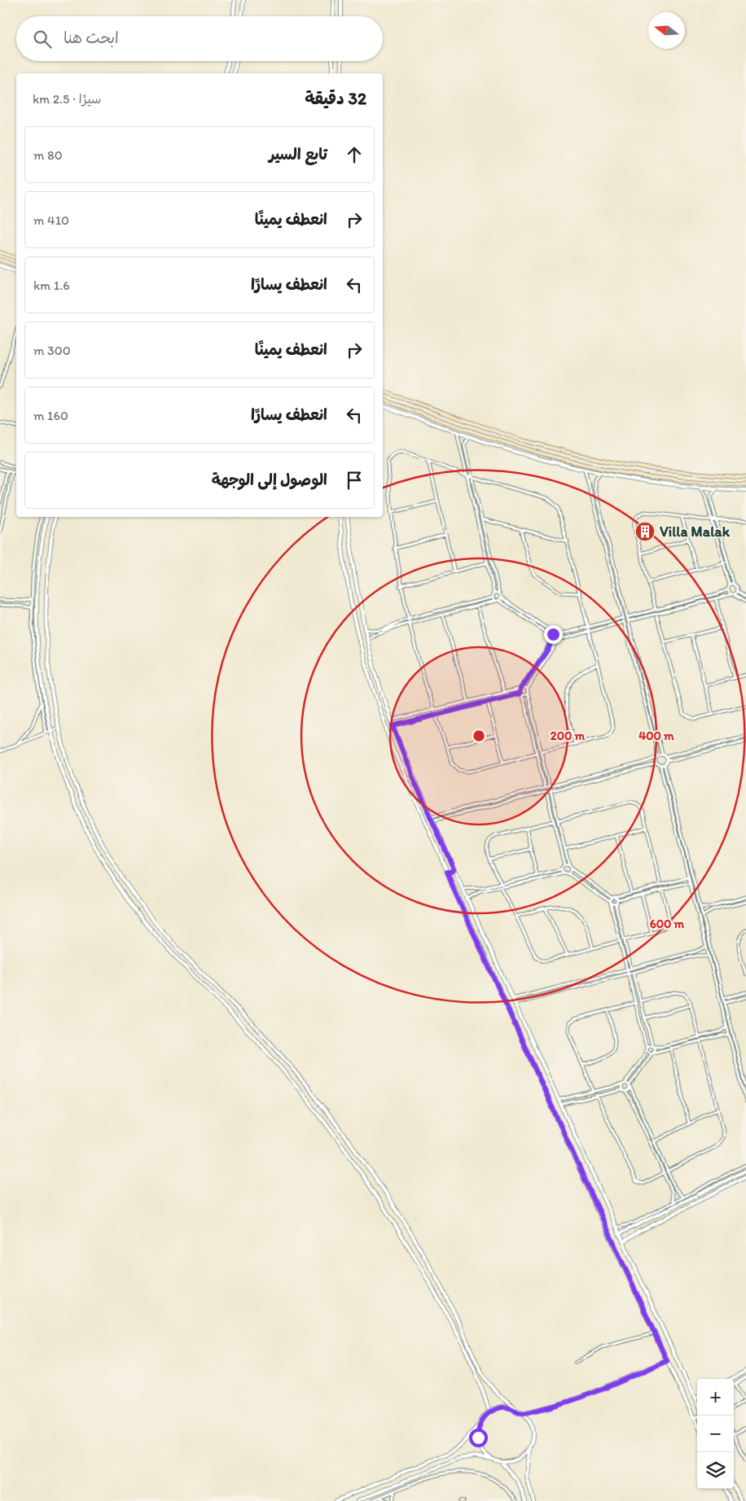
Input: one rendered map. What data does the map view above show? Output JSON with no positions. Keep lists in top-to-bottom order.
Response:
{
  "places": {
    "building": ["Villa Malak"]
  },
  "north": "left",
  "page": {
    "search": "ابحث هنا",
    "heading": ["32 دقيقة", "سيرًا · 2.5 km"],
    "list": [
      ["تابع السير", "80 m"],
      ["انعطف يمينًا", "410 m"],
      ["انعطف يسارًا", "1.6 km"],
      ["انعطف يمينًا", "300 m"],
      ["انعطف يسارًا", "160 m"],
      "الوصول إلى الوجهة"
    ],
    "map_buttons": ["+", "−"]
  },
  "rings": ["200 m", "400 m", "600 m"]
}
